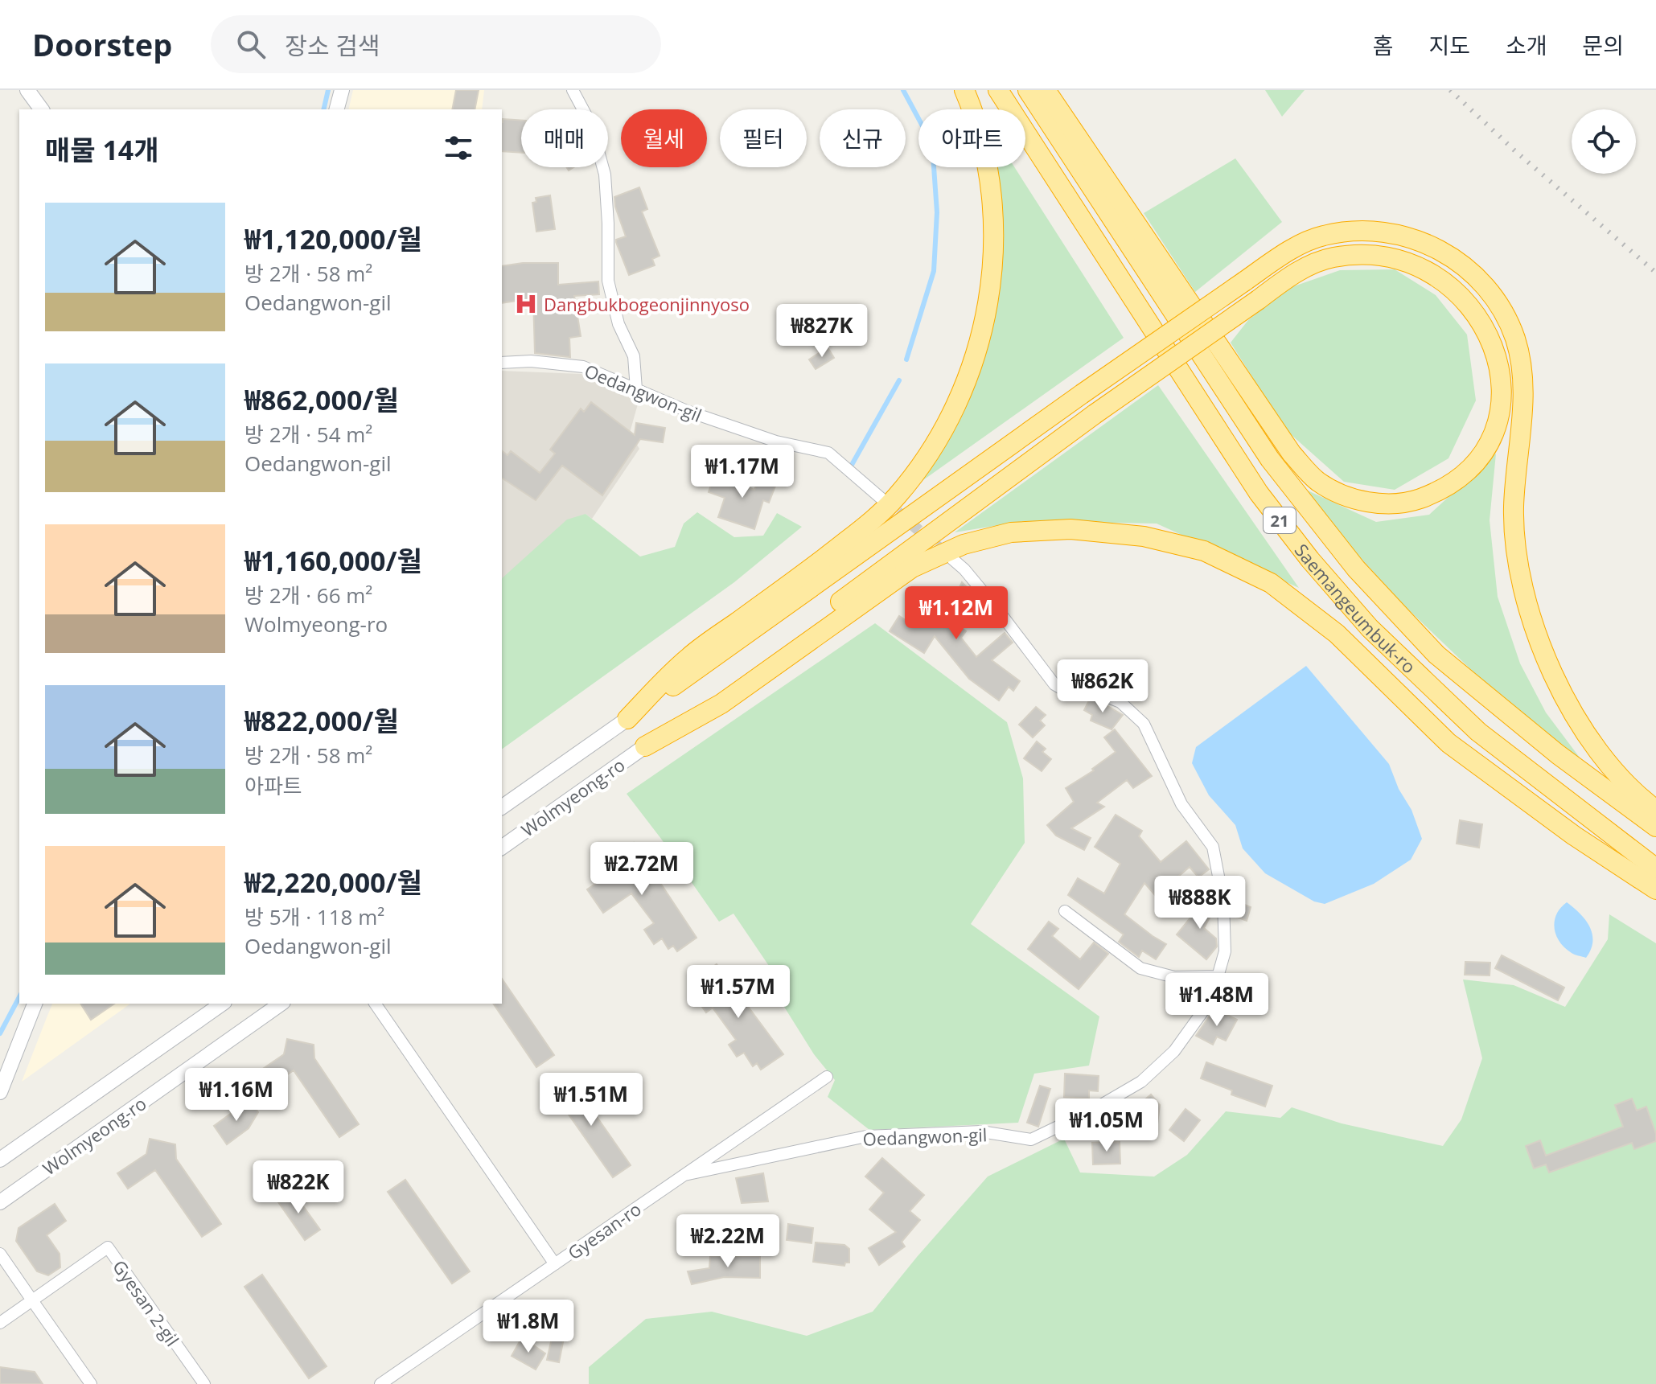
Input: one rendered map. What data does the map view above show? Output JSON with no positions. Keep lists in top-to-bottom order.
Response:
{
  "streets": {
    "highway": ["21", "Saemangeumbuk-ro"],
    "street": [
      "Oedangwon-gil",
      "Wolmyeong-ro",
      "Gyesan-ro",
      "Gyesan 2-gil"
    ]
  },
  "crossings": [
    ["Oedangwon-gil", "Gyesan-ro"]
  ],
  "places": {
    "hospital": ["Dangbukbogeonjinnyoso"]
  },
  "page": {
    "header": "Doorstep",
    "search": "장소 검색",
    "nav": [
      "홈",
      "지도",
      "소개",
      "문의"
    ],
    "chip": [
      "매매",
      "월세",
      "필터",
      "신규",
      "아파트"
    ],
    "heading": "매물 14개",
    "list": [
      {
        "name": "₩1,120,000/월",
        "note": "방 2개 · 58 m² · Oedangwon-gil"
      },
      {
        "name": "₩862,000/월",
        "note": "방 2개 · 54 m² · Oedangwon-gil"
      },
      {
        "name": "₩1,160,000/월",
        "note": "방 2개 · 66 m² · Wolmyeong-ro"
      },
      {
        "name": "₩822,000/월",
        "note": "방 2개 · 58 m² · 아파트"
      },
      {
        "name": "₩2,220,000/월",
        "note": "방 5개 · 118 m² · Oedangwon-gil"
      }
    ],
    "price": [
      "₩827K",
      "₩1.17M",
      "₩1.12M",
      "₩862K",
      "₩2.72M",
      "₩888K",
      "₩1.57M",
      "₩1.48M",
      "₩1.16M",
      "₩1.51M",
      "₩1.05M",
      "₩822K",
      "₩2.22M",
      "₩1.8M"
    ]
  }
}
